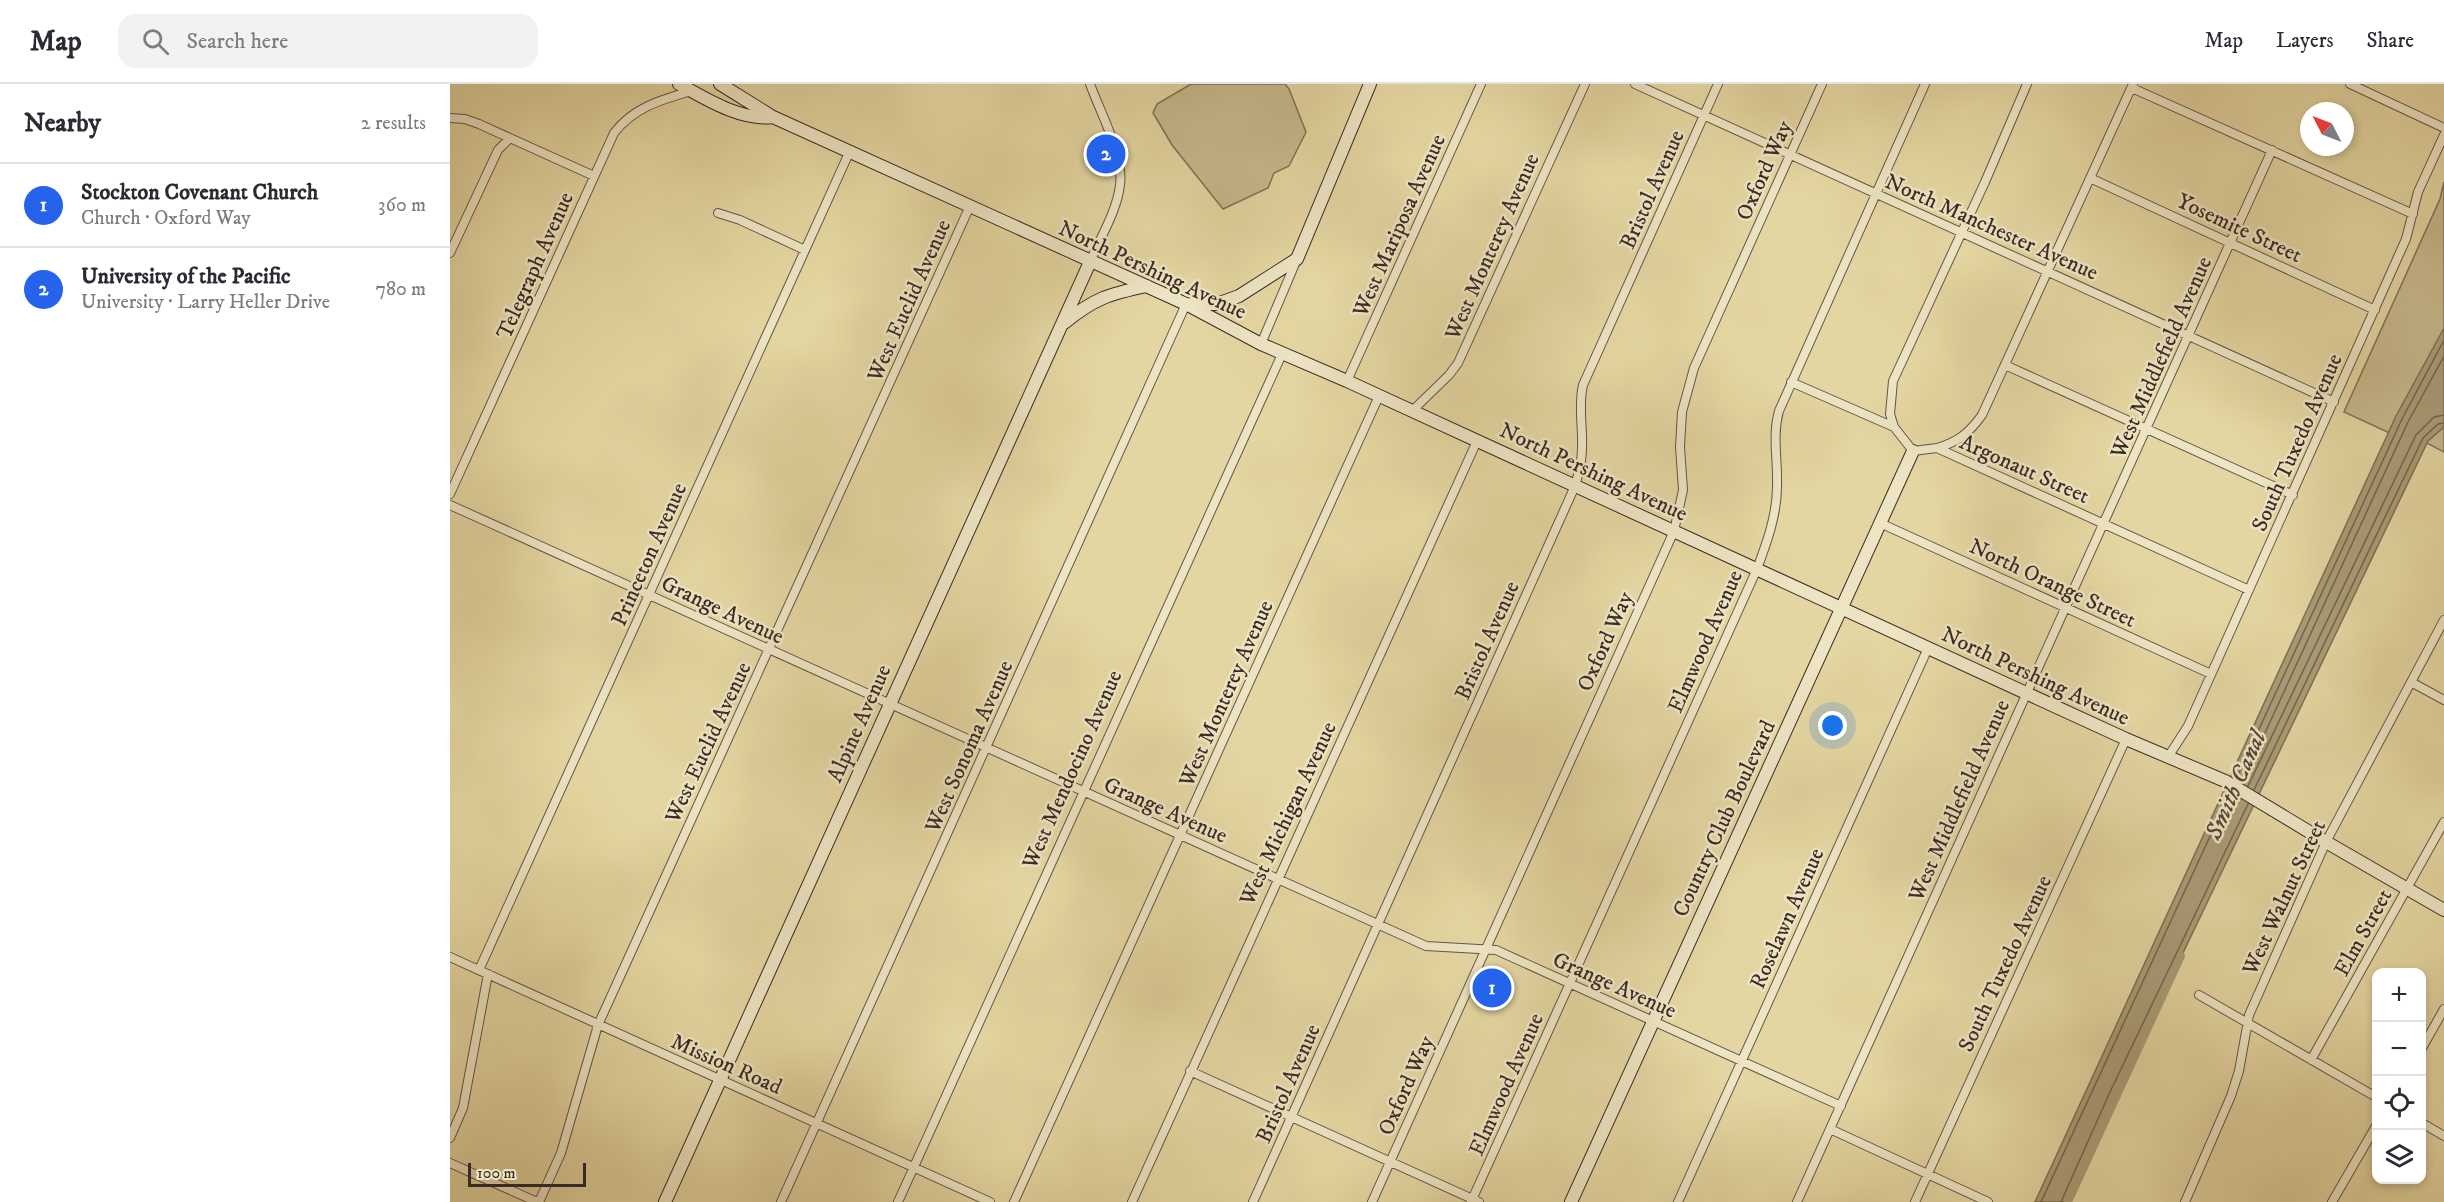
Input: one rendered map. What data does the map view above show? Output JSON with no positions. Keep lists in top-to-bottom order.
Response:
{
  "streets": {
    "street": [
      "Oxford Way",
      "Bristol Avenue",
      "West Mariposa Avenue",
      "North Manchester Avenue",
      "Yosemite Street",
      "West Monterey Avenue",
      "Telegraph Avenue",
      "North Pershing Avenue",
      "West Euclid Avenue",
      "West Middlefield Avenue",
      "South Tuxedo Avenue",
      "Argonaut Street",
      "Princeton Avenue",
      "North Orange Street",
      "Grange Avenue",
      "Elmwood Avenue",
      "Alpine Avenue",
      "West Sonoma Avenue",
      "West Mendocino Avenue",
      "West Michigan Avenue",
      "Country Club Boulevard",
      "West Walnut Street",
      "Roselawn Avenue",
      "Elm Street",
      "Mission Road"
    ]
  },
  "crossings": [
    ["Oxford Way", "North Manchester Avenue"],
    ["Oxford Way", "North Pershing Avenue"],
    ["Oxford Way", "Grange Avenue"],
    ["Bristol Avenue", "North Manchester Avenue"],
    ["Bristol Avenue", "North Pershing Avenue"],
    ["Bristol Avenue", "Grange Avenue"],
    ["West Mariposa Avenue", "North Pershing Avenue"],
    ["North Manchester Avenue", "West Middlefield Avenue"],
    ["North Manchester Avenue", "South Tuxedo Avenue"],
    ["North Manchester Avenue", "Elmwood Avenue"],
    ["Yosemite Street", "West Middlefield Avenue"],
    ["Yosemite Street", "South Tuxedo Avenue"],
    ["West Monterey Avenue", "North Pershing Avenue"],
    ["West Monterey Avenue", "Grange Avenue"],
    ["North Pershing Avenue", "West Euclid Avenue"],
    ["North Pershing Avenue", "West Middlefield Avenue"],
    ["North Pershing Avenue", "South Tuxedo Avenue"],
    ["North Pershing Avenue", "Princeton Avenue"],
    ["North Pershing Avenue", "Elmwood Avenue"],
    ["North Pershing Avenue", "Alpine Avenue"],
    ["North Pershing Avenue", "West Sonoma Avenue"],
    ["North Pershing Avenue", "West Mendocino Avenue"],
    ["North Pershing Avenue", "West Michigan Avenue"],
    ["North Pershing Avenue", "Country Club Boulevard"],
    ["North Pershing Avenue", "West Walnut Street"],
    ["North Pershing Avenue", "Roselawn Avenue"],
    ["North Pershing Avenue", "Elm Street"],
    ["West Euclid Avenue", "Grange Avenue"],
    ["West Euclid Avenue", "Mission Road"],
    ["West Middlefield Avenue", "Argonaut Street"],
    ["West Middlefield Avenue", "North Orange Street"],
    ["West Middlefield Avenue", "Grange Avenue"],
    ["South Tuxedo Avenue", "Argonaut Street"],
    ["South Tuxedo Avenue", "North Orange Street"],
    ["Argonaut Street", "Country Club Boulevard"],
    ["Princeton Avenue", "Grange Avenue"],
    ["Princeton Avenue", "Mission Road"],
    ["North Orange Street", "Country Club Boulevard"],
    ["Grange Avenue", "Elmwood Avenue"],
    ["Grange Avenue", "Alpine Avenue"],
    ["Grange Avenue", "West Sonoma Avenue"],
    ["Grange Avenue", "West Mendocino Avenue"],
    ["Grange Avenue", "West Michigan Avenue"],
    ["Grange Avenue", "Country Club Boulevard"],
    ["Grange Avenue", "Roselawn Avenue"],
    ["Alpine Avenue", "Mission Road"],
    ["West Sonoma Avenue", "Mission Road"],
    ["West Mendocino Avenue", "Mission Road"]
  ],
  "water": ["Smith Canal"],
  "scale_bar": "100 m",
  "north": "top left",
  "page": {
    "header": "Map",
    "search": "Search here",
    "nav": ["Map", "Layers", "Share"],
    "heading": ["Nearby", "2 results"],
    "pins": ["2", "1"],
    "list": [
      {
        "mark": "1",
        "name": "Stockton Covenant Church",
        "note": "Church · Oxford Way",
        "value": "360 m"
      },
      {
        "mark": "2",
        "name": "University of the Pacific",
        "note": "University · Larry Heller Drive",
        "value": "780 m"
      }
    ],
    "map_buttons": ["+", "−"],
    "scale": "100 m"
  }
}
